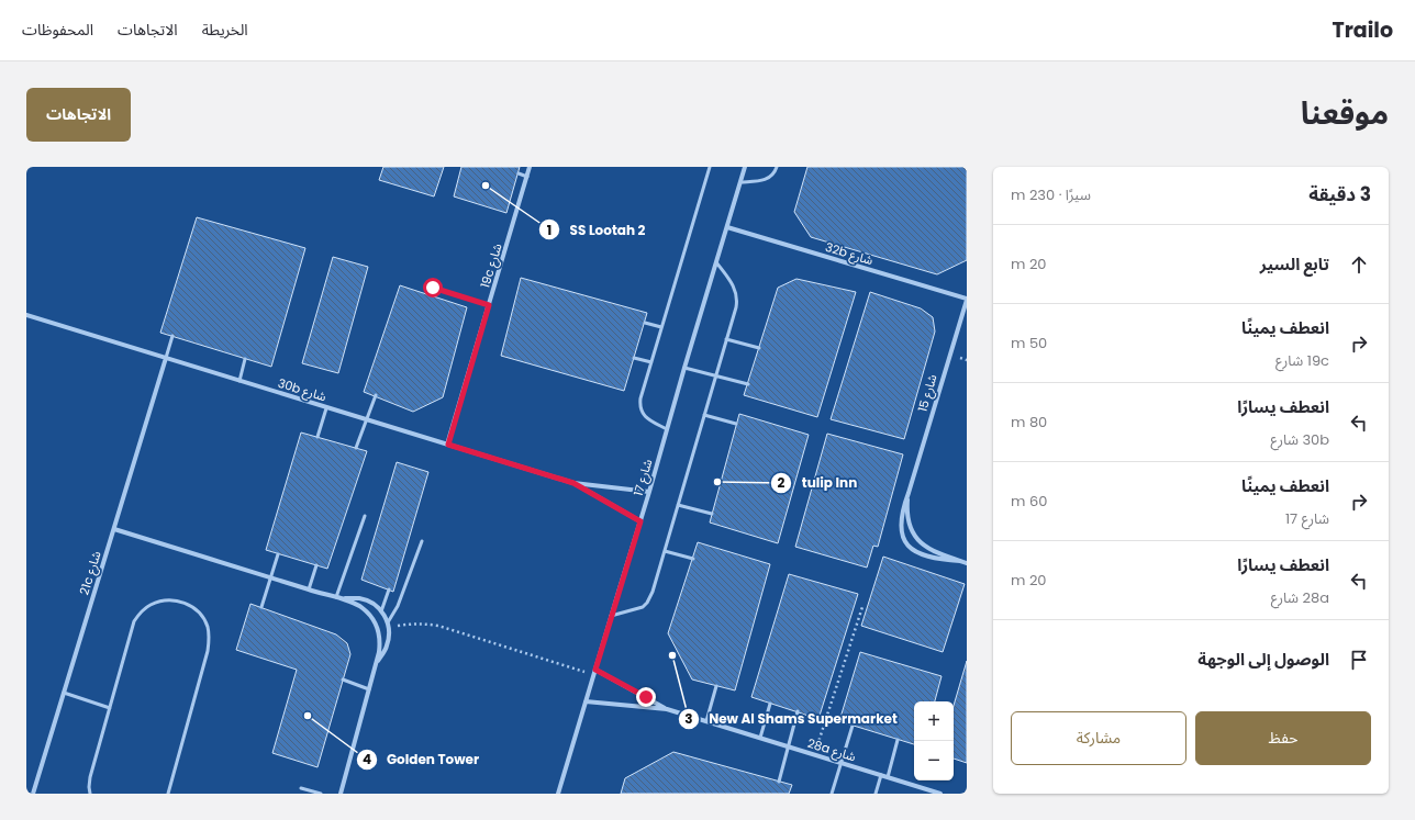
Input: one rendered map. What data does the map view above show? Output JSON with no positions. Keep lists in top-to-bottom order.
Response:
{
  "streets": {
    "street": [
      "32b شارع",
      "19c شارع",
      "30b شارع",
      "شارع 15",
      "شارع 17",
      "21c شارع",
      "28a شارع"
    ]
  },
  "crossings": [
    ["32b شارع", "شارع 15"],
    ["32b شارع", "شارع 17"],
    ["19c شارع", "30b شارع"],
    ["30b شارع", "شارع 17"],
    ["30b شارع", "21c شارع"],
    ["شارع 17", "28a شارع"]
  ],
  "places": [
    "SS Lootah 2",
    "tulip Inn",
    "New Al Shams Supermarket",
    "Golden Tower"
  ],
  "page": {
    "header": "Trailo",
    "nav": ["الخريطة", "الاتجاهات", "المحفوظات"],
    "title": "موقعنا",
    "buttons": [
      "الاتجاهات",
      ["حفظ", "مشاركة"]
    ],
    "heading": ["3 دقيقة", "سيرًا · 230 m"],
    "list": [
      ["تابع السير", "20 m"],
      ["انعطف يمينًا", "19c شارع", "50 m"],
      ["انعطف يسارًا", "30b شارع", "80 m"],
      ["انعطف يمينًا", "شارع 17", "60 m"],
      ["انعطف يسارًا", "28a شارع", "20 m"],
      "الوصول إلى الوجهة"
    ],
    "map_buttons": ["+", "−"]
  }
}
